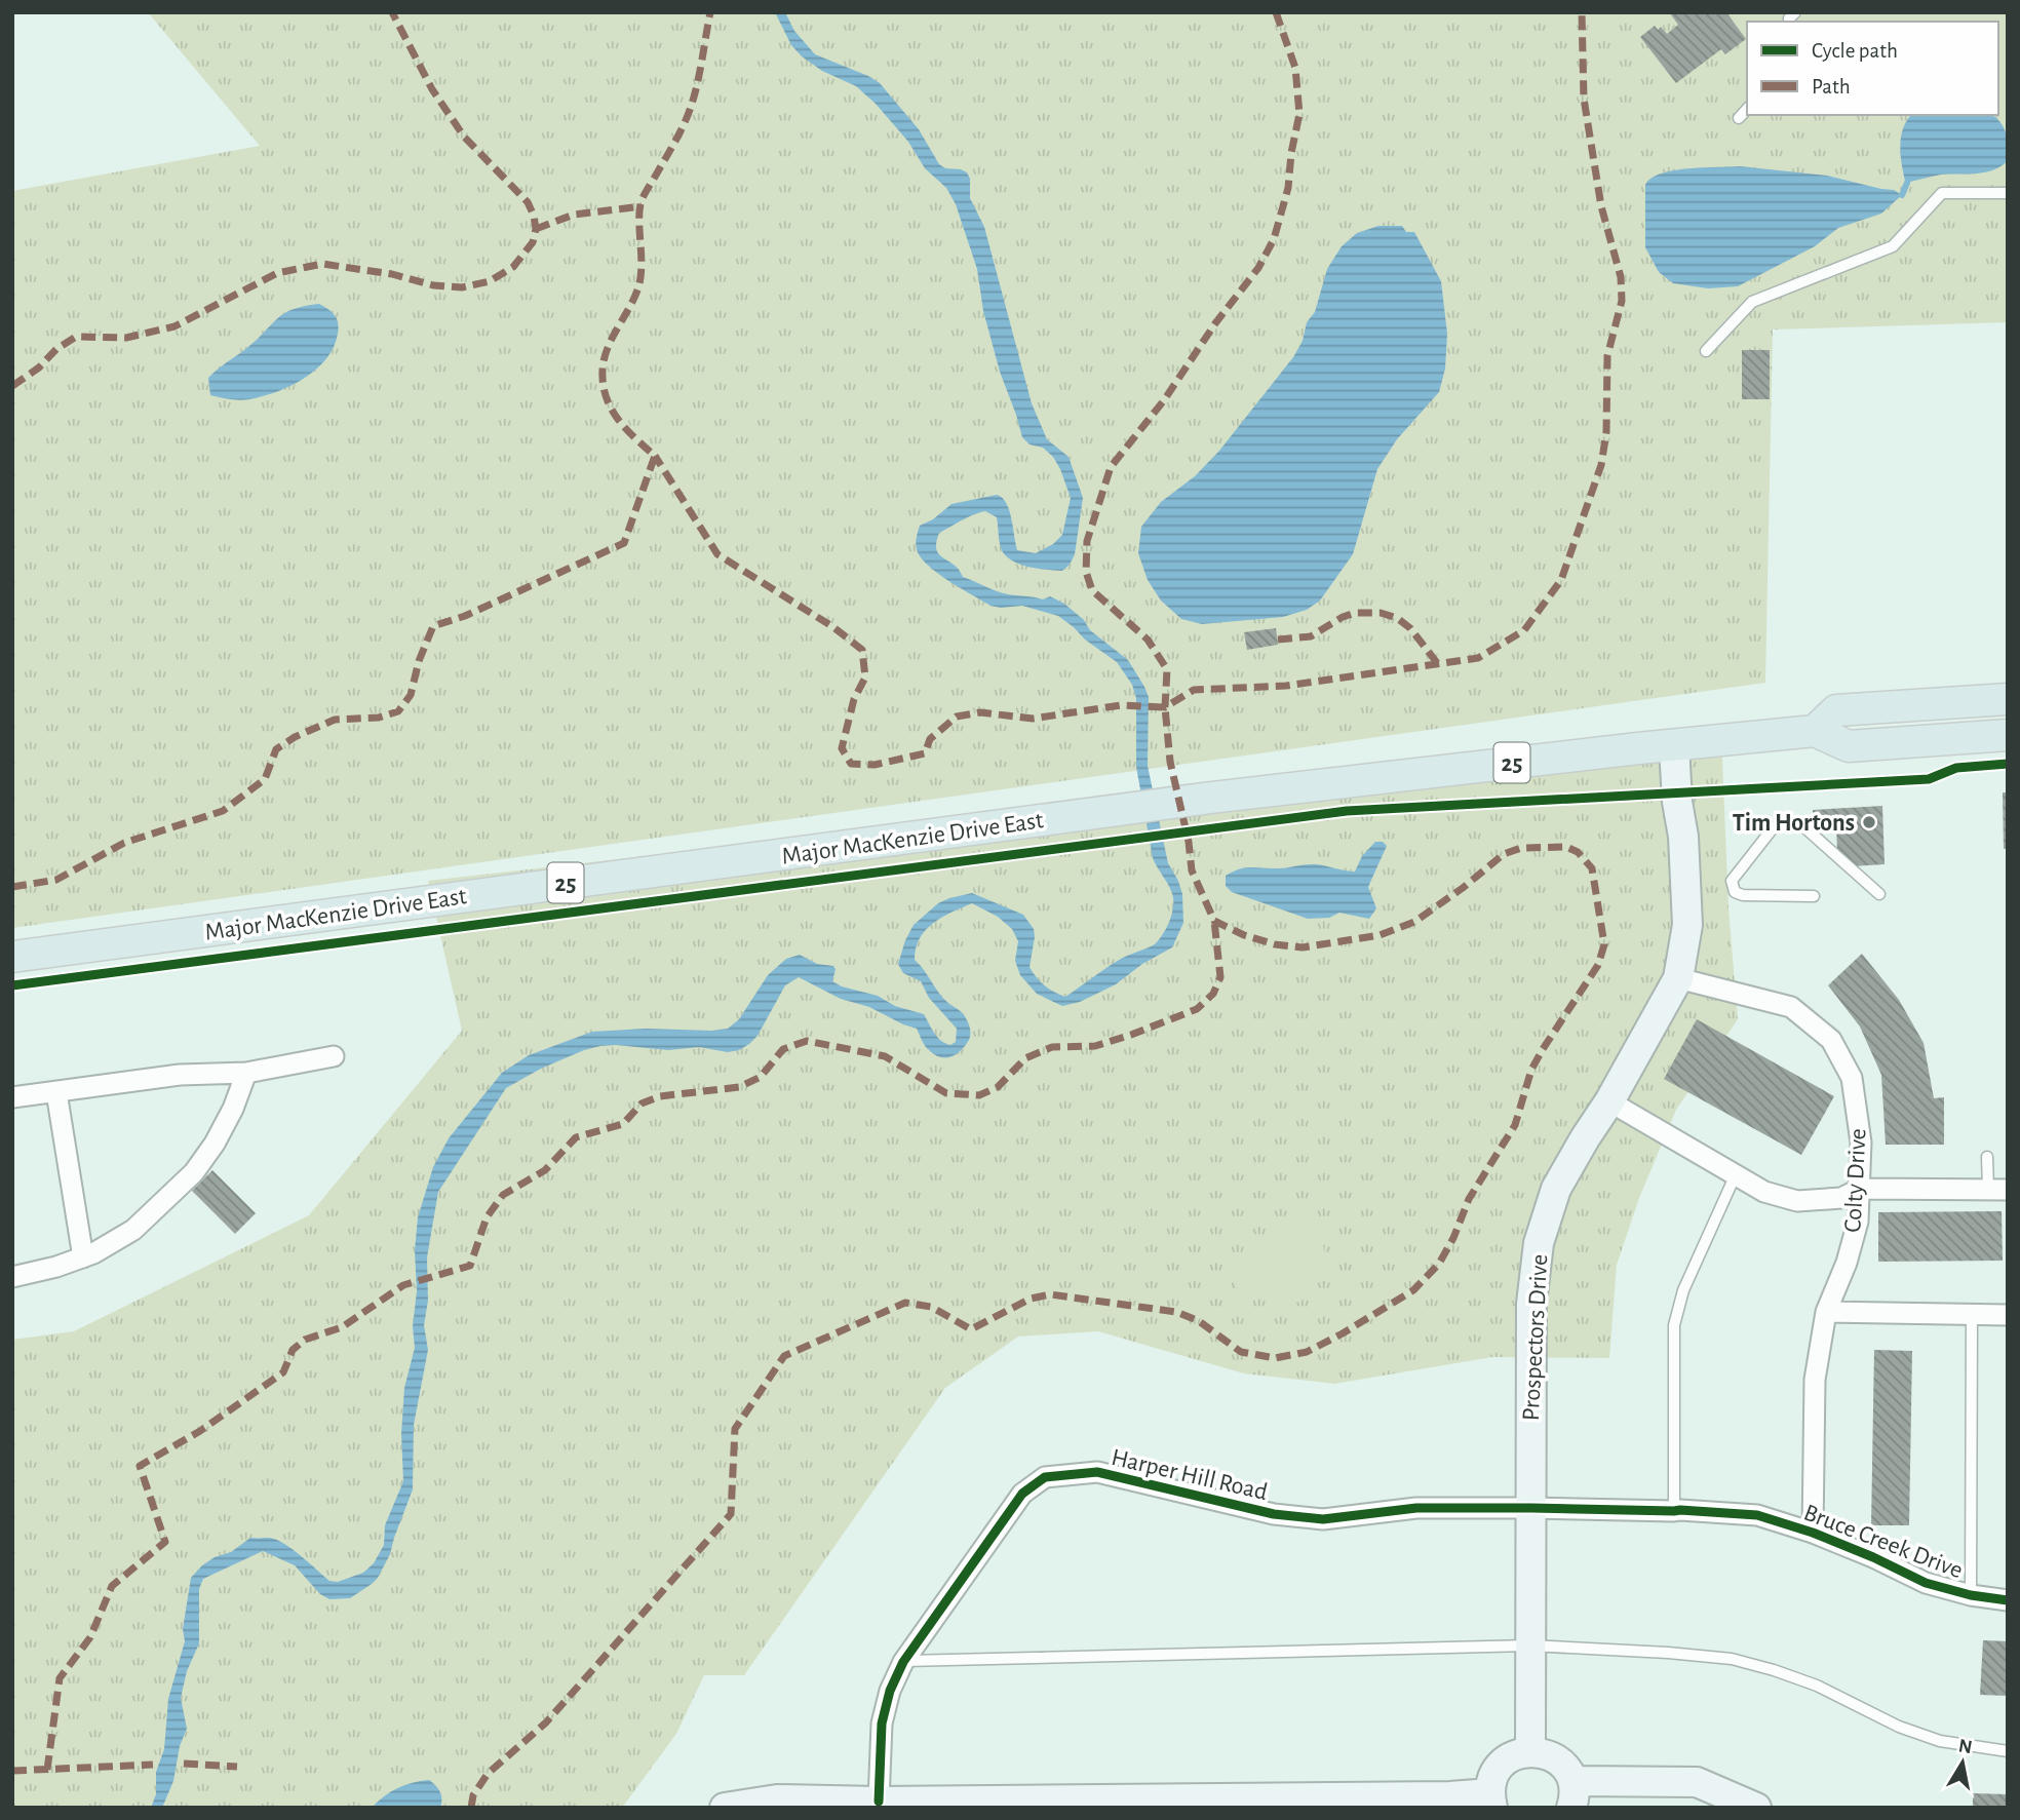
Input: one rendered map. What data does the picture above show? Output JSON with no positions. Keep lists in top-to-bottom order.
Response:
{
  "streets": {
    "main road": ["25", "Major MacKenzie Drive East"],
    "street": [
      "Colty Drive",
      "Prospectors Drive",
      "Harper Hill Road",
      "Bruce Creek Drive"
    ]
  },
  "crossings": [
    ["Major MacKenzie Drive East", "Prospectors Drive"],
    ["Colty Drive", "Prospectors Drive"],
    ["Colty Drive", "Bruce Creek Drive"],
    ["Prospectors Drive", "Harper Hill Road"],
    ["Prospectors Drive", "Bruce Creek Drive"],
    ["Harper Hill Road", "Bruce Creek Drive"]
  ],
  "places": ["Tim Hortons"],
  "legend": ["Cycle path", "Path"],
  "north": "top"
}
